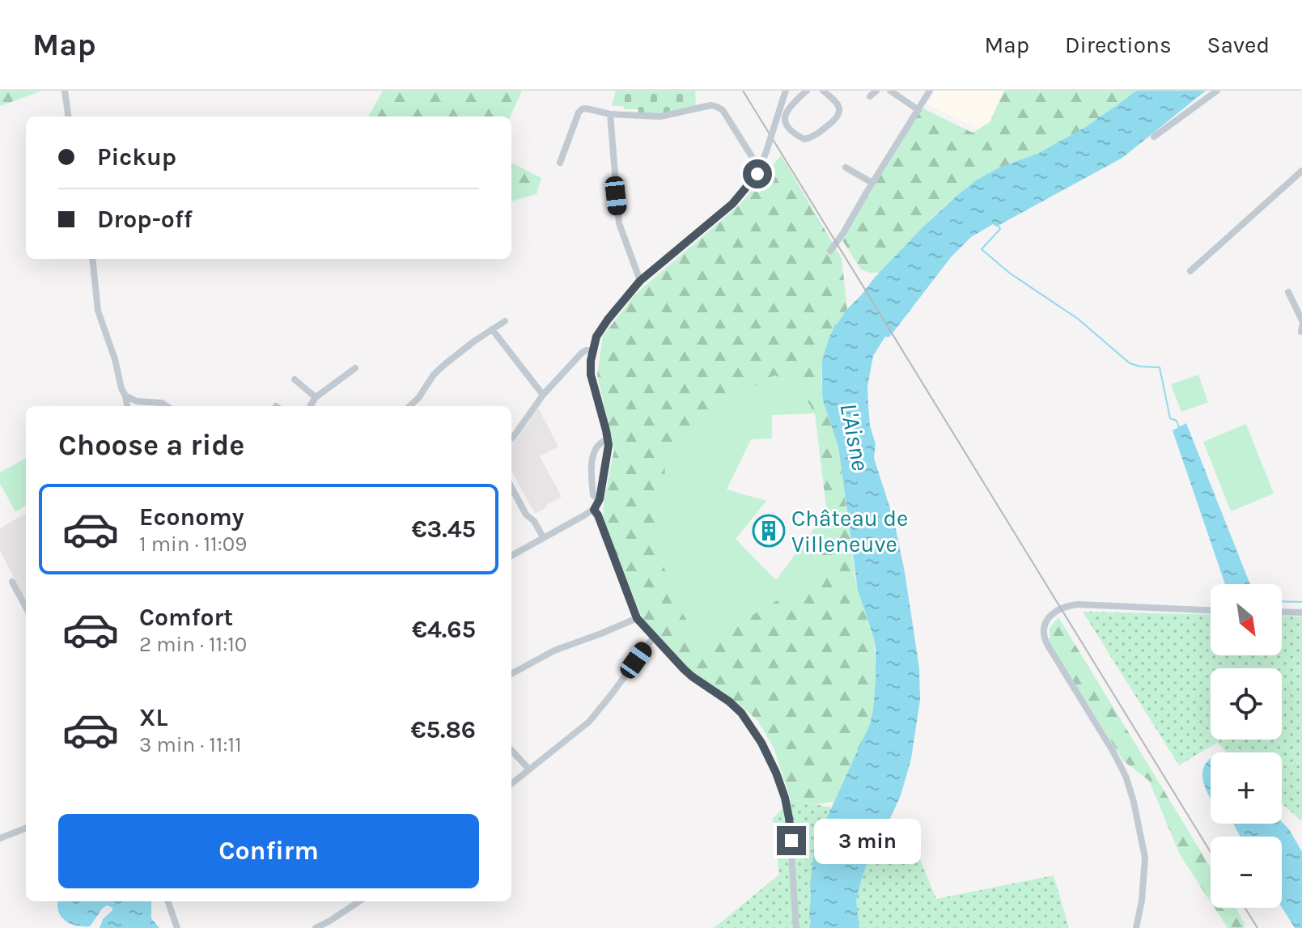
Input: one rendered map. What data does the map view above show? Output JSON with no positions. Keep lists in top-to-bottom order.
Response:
{
  "water": ["L'Aisne"],
  "places": {
    "building": ["Château de Villeneuve"]
  },
  "north": "bottom right",
  "page": {
    "header": "Map",
    "nav": ["Map", "Directions", "Saved"],
    "banner": ["Pickup", "Drop-off"],
    "heading": "Choose a ride",
    "list": [
      {
        "name": "Economy",
        "note": "1 min · 11:09",
        "value": "€3.45"
      },
      {
        "name": "Comfort",
        "note": "2 min · 11:10",
        "value": "€4.65"
      },
      {
        "name": "XL",
        "note": "3 min · 11:11",
        "value": "€5.86"
      }
    ],
    "map_buttons": ["+", "−"],
    "buttons": "Confirm",
    "bubble": "3 min"
  }
}
